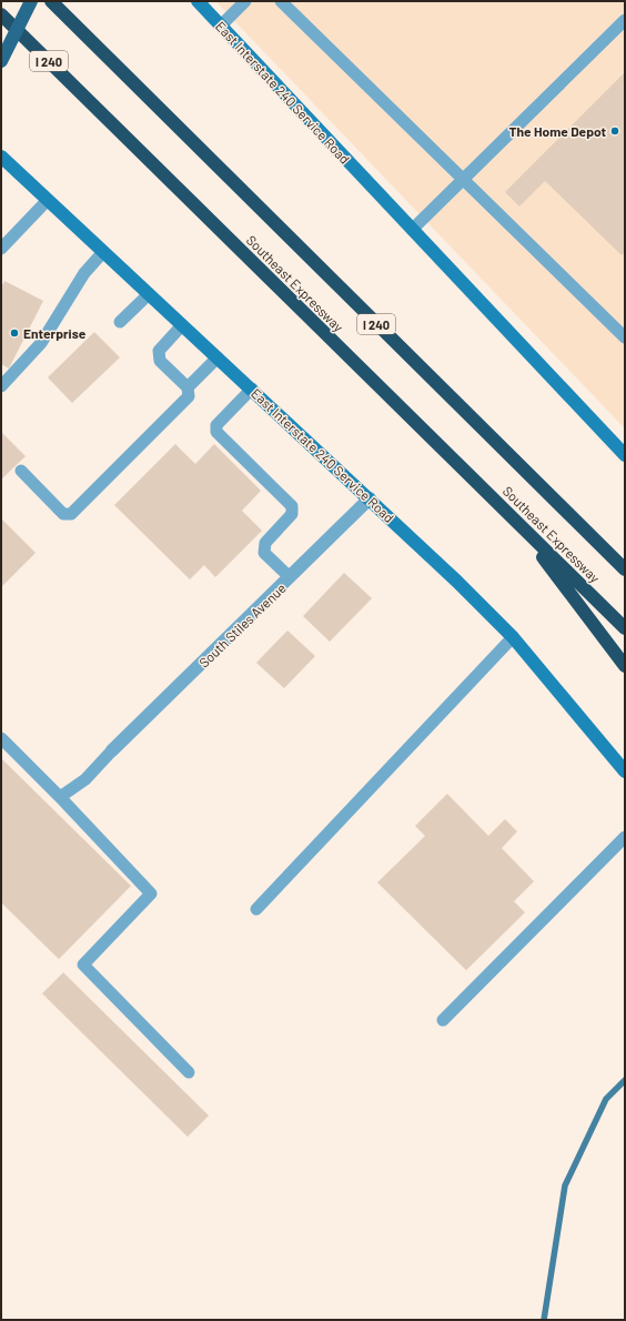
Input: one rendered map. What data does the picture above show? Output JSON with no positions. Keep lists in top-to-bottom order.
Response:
{
  "streets": {
    "highway": ["I 240", "Southeast Expressway"],
    "street": ["East Interstate 240 Service Road", "South Stiles Avenue"]
  },
  "crossings": [
    ["East Interstate 240 Service Road", "South Stiles Avenue"]
  ],
  "places": ["The Home Depot", "Enterprise"]
}
